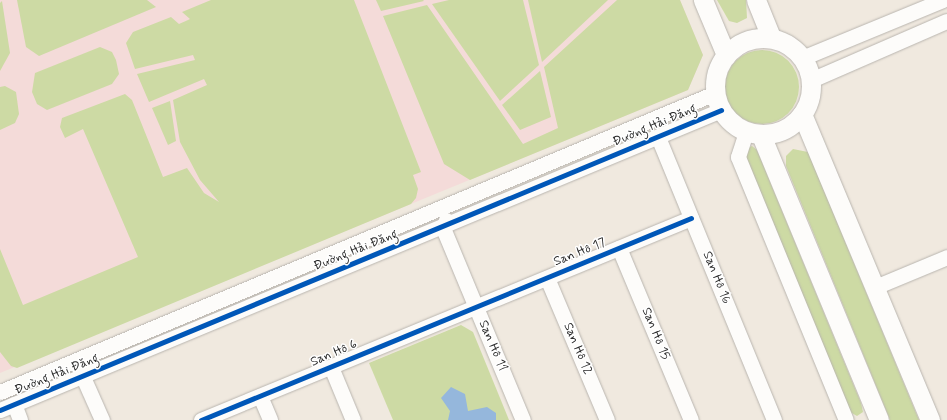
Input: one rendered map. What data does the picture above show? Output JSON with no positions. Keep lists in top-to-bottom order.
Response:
{
  "streets": {
    "street": [
      "Đường Hải Đăng",
      "San Hô 17",
      "San Hô 16",
      "San Hô 15",
      "San Hô 11",
      "San Hô 12",
      "San Hô 6"
    ]
  },
  "crossings": [
    ["Đường Hải Đăng", "San Hô 16"],
    ["Đường Hải Đăng", "San Hô 11"],
    ["San Hô 17", "San Hô 16"],
    ["San Hô 17", "San Hô 15"],
    ["San Hô 17", "San Hô 11"],
    ["San Hô 17", "San Hô 12"],
    ["San Hô 17", "San Hô 6"],
    ["San Hô 11", "San Hô 6"]
  ]
}
